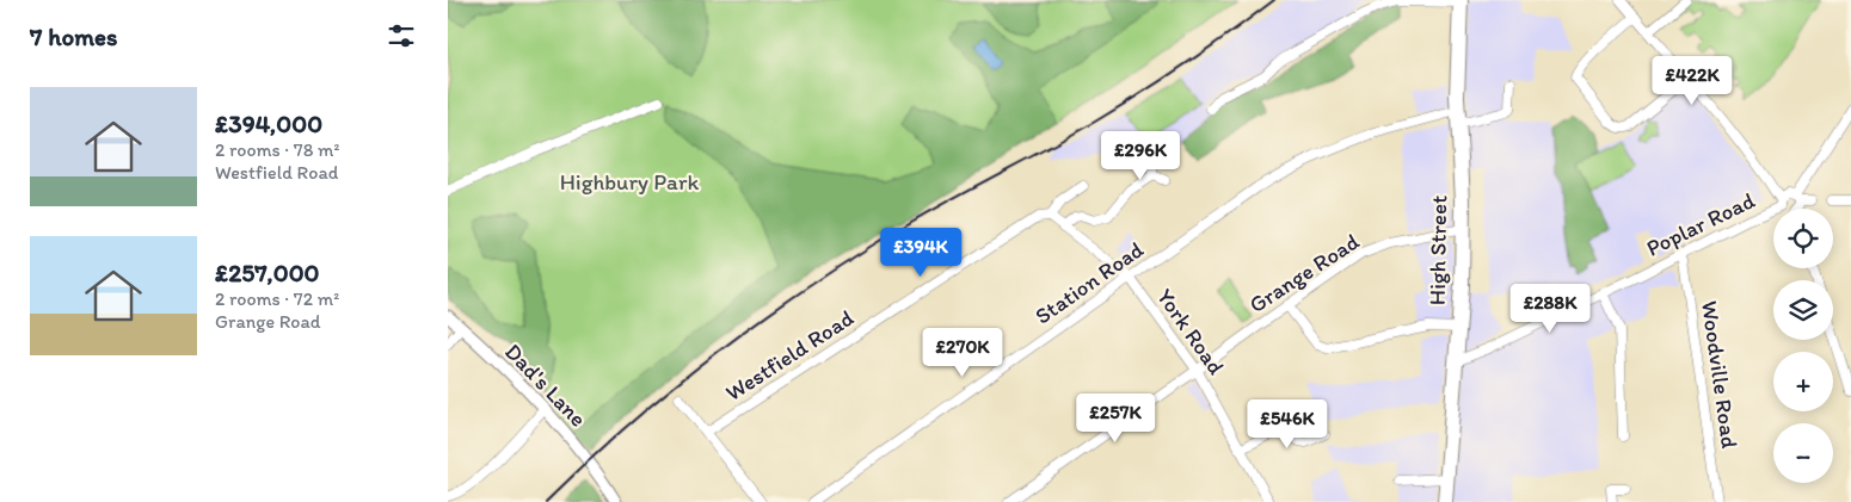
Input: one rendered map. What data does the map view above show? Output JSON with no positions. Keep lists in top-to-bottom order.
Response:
{
  "streets": {
    "highway": ["High Street"],
    "street": [
      "Poplar Road",
      "Grange Road",
      "Station Road",
      "York Road",
      "Westfield Road",
      "Woodville Road",
      "Dad's Lane"
    ]
  },
  "crossings": [
    ["Poplar Road", "High Street"],
    ["Poplar Road", "Woodville Road"],
    ["High Street", "Grange Road"],
    ["High Street", "Station Road"],
    ["Grange Road", "York Road"],
    ["Station Road", "York Road"]
  ],
  "parks": ["Highbury Park"],
  "page": {
    "heading": "7 homes",
    "price": [
      "£422K",
      "£296K",
      "£394K",
      "£288K",
      "£270K",
      "£257K",
      "£546K"
    ],
    "list": [
      {
        "name": "£394,000",
        "note": "2 rooms · 78 m² · Westfield Road"
      },
      {
        "name": "£257,000",
        "note": "2 rooms · 72 m² · Grange Road"
      }
    ],
    "map_buttons": ["+", "−"]
  }
}
